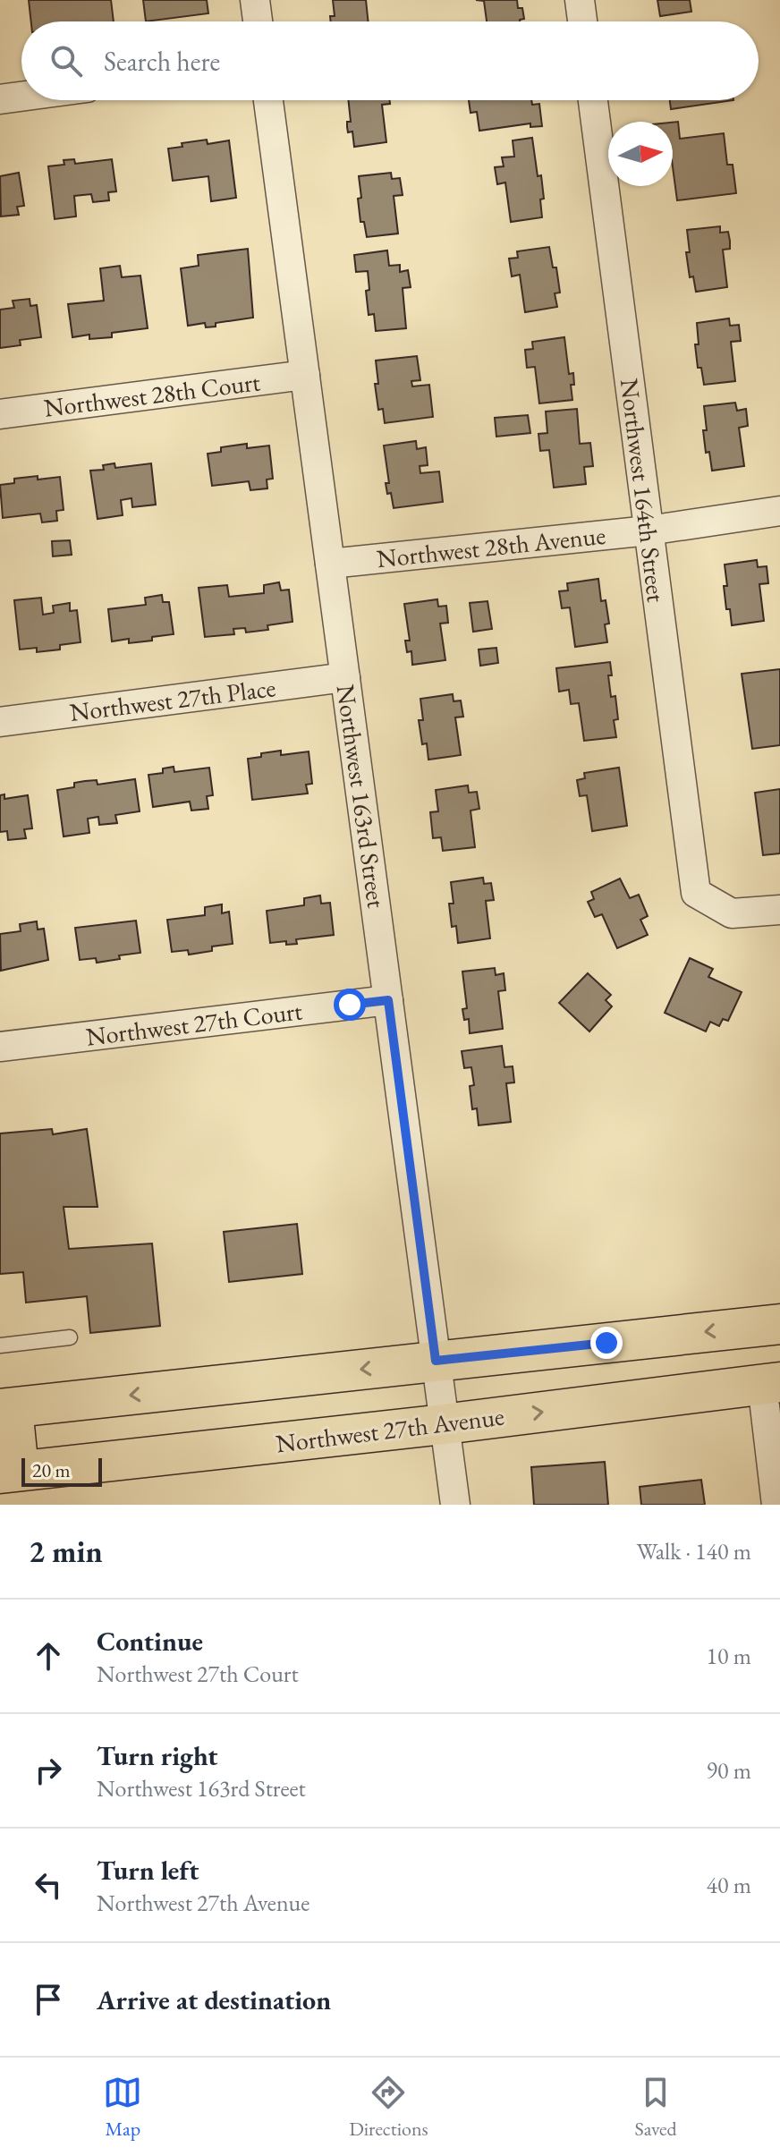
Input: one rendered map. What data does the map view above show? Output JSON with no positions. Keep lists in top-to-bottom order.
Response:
{
  "streets": {
    "main road": ["Northwest 27th Avenue"],
    "street": [
      "Northwest 28th Court",
      "Northwest 164th Street",
      "Northwest 28th Avenue",
      "Northwest 27th Place",
      "Northwest 163rd Street",
      "Northwest 27th Court"
    ]
  },
  "crossings": [
    ["Northwest 28th Court", "Northwest 163rd Street"],
    ["Northwest 164th Street", "Northwest 28th Avenue"],
    ["Northwest 28th Avenue", "Northwest 163rd Street"],
    ["Northwest 27th Place", "Northwest 163rd Street"],
    ["Northwest 163rd Street", "Northwest 27th Court"],
    ["Northwest 163rd Street", "Northwest 27th Avenue"]
  ],
  "scale_bar": "20 m",
  "north": "right",
  "page": {
    "search": "Search here",
    "scale": "20 m",
    "heading": ["2 min", "Walk · 140 m"],
    "list": [
      ["Continue", "Northwest 27th Court", "10 m"],
      ["Turn right", "Northwest 163rd Street", "90 m"],
      ["Turn left", "Northwest 27th Avenue", "40 m"],
      "Arrive at destination"
    ],
    "nav": ["Map", "Directions", "Saved"]
  }
}
